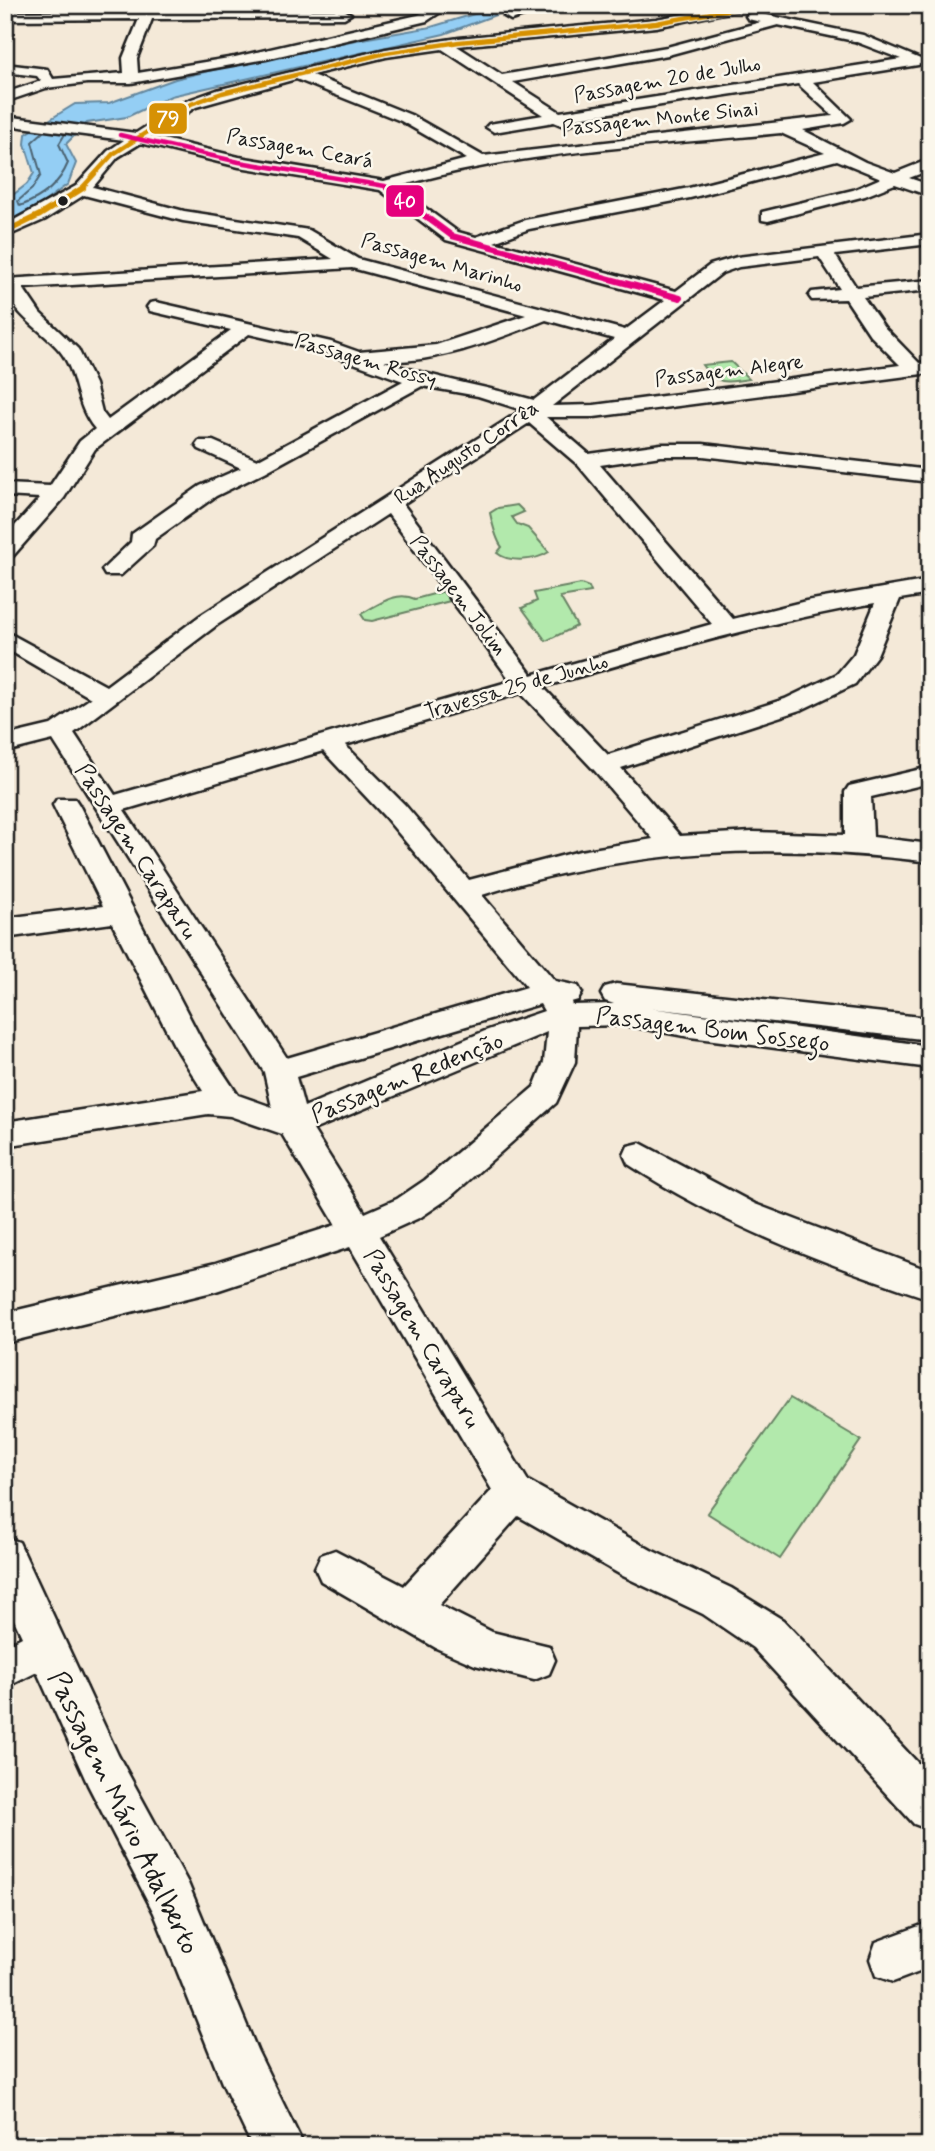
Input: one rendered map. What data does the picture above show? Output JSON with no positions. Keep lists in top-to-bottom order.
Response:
{
  "streets": {
    "street": [
      "Passagem 20 de Julho",
      "Passagem Monte Sinai",
      "Passagem Ceará",
      "Passagem Marinho",
      "Passagem Rossy",
      "Passagem Alegre",
      "Rua Augusto Corrêa",
      "Passagem Jolim",
      "Travessa 25 de Junho",
      "Passagem Caraparu",
      "Passagem Bom Sossego",
      "Passagem Redenção",
      "Passagem Mário Adalberto"
    ]
  },
  "crossings": [
    ["Passagem Monte Sinai", "Passagem Ceará"],
    ["Passagem Ceará", "Rua Augusto Corrêa"],
    ["Passagem Marinho", "Rua Augusto Corrêa"],
    ["Passagem Rossy", "Passagem Alegre"],
    ["Passagem Rossy", "Rua Augusto Corrêa"],
    ["Passagem Rossy", "Travessa 25 de Junho"],
    ["Passagem Alegre", "Rua Augusto Corrêa"],
    ["Rua Augusto Corrêa", "Passagem Jolim"],
    ["Rua Augusto Corrêa", "Passagem Caraparu"],
    ["Passagem Jolim", "Travessa 25 de Junho"],
    ["Travessa 25 de Junho", "Passagem Caraparu"],
    ["Passagem Caraparu", "Passagem Bom Sossego"],
    ["Passagem Caraparu", "Passagem Redenção"],
    ["Passagem Bom Sossego", "Passagem Redenção"]
  ],
  "lines": ["transit line 79", "transit line 40"]
}
